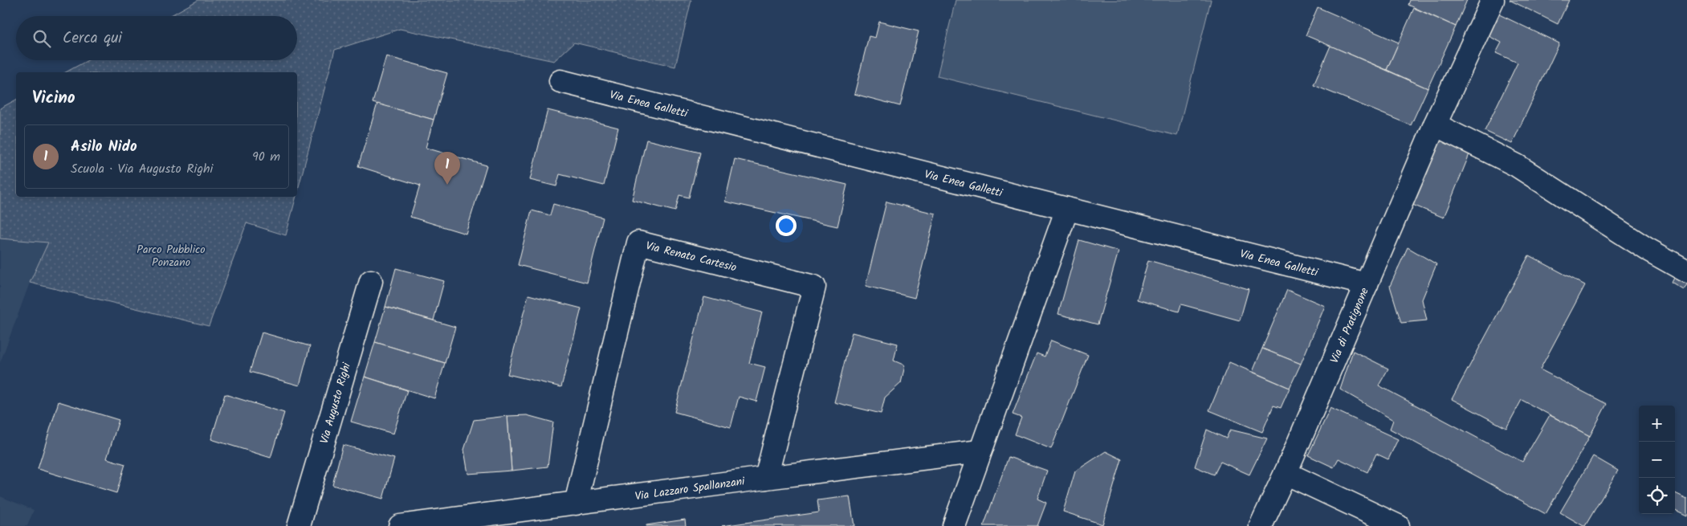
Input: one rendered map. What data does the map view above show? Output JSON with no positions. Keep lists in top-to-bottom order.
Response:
{
  "streets": {
    "street": [
      "Via Enea Galletti",
      "Via Renato Cartesio",
      "Via di Pratignone",
      "Via Augusto Righi",
      "Via Lazzaro Spallanzani"
    ]
  },
  "crossings": [
    ["Via Enea Galletti", "Via di Pratignone"],
    ["Via Renato Cartesio", "Via Lazzaro Spallanzani"]
  ],
  "parks": ["Parco Pubblico Ponzano"],
  "page": {
    "search": "Cerca qui",
    "heading": "Vicino",
    "list": [
      {
        "mark": "1",
        "name": "Asilo Nido",
        "note": "Scuola · Via Augusto Righi",
        "value": "90 m"
      }
    ],
    "pins": "1",
    "map_buttons": ["+", "−"]
  }
}
